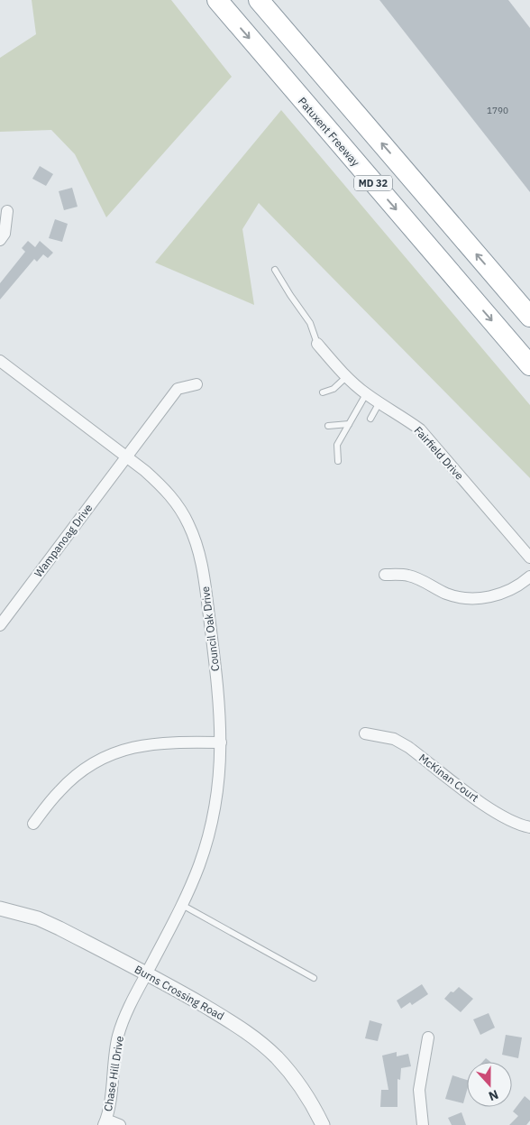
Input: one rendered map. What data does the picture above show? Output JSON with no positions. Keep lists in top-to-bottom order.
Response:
{
  "streets": {
    "highway": ["Patuxent Freeway", "MD 32"],
    "street": [
      "Fairfield Drive",
      "Wampanoag Drive",
      "Council Oak Drive",
      "McKinan Court",
      "Burns Crossing Road",
      "Chase Hill Drive"
    ]
  },
  "crossings": [
    ["Wampanoag Drive", "Council Oak Drive"],
    ["Council Oak Drive", "Burns Crossing Road"],
    ["Council Oak Drive", "Chase Hill Drive"],
    ["Burns Crossing Road", "Chase Hill Drive"]
  ],
  "house_numbers": ["1790"],
  "north": "bottom"
}
